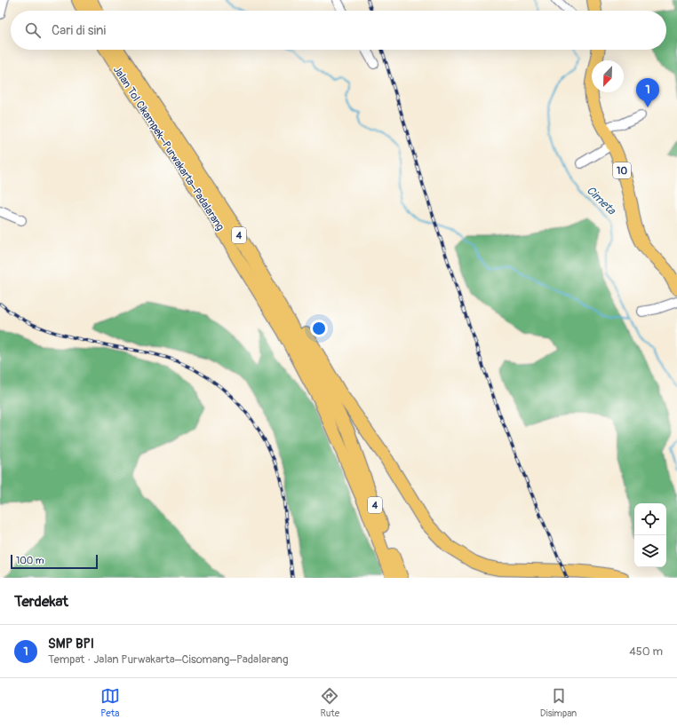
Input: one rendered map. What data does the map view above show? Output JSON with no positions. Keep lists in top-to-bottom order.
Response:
{
  "streets": {
    "highway": ["Jalan Tol Cikampek–Purwakarta–Padalarang", "10", "4"]
  },
  "water": ["Cimeta"],
  "scale_bar": "100 m",
  "north": "bottom left",
  "page": {
    "search": "Cari di sini",
    "pins": "1",
    "scale": "100 m",
    "heading": "Terdekat",
    "list": [
      {
        "mark": "1",
        "name": "SMP BPI",
        "note": "Tempat · Jalan Purwakarta–Cisomang–Padalarang",
        "value": "450 m"
      }
    ],
    "nav": ["Peta", "Rute", "Disimpan"]
  }
}
